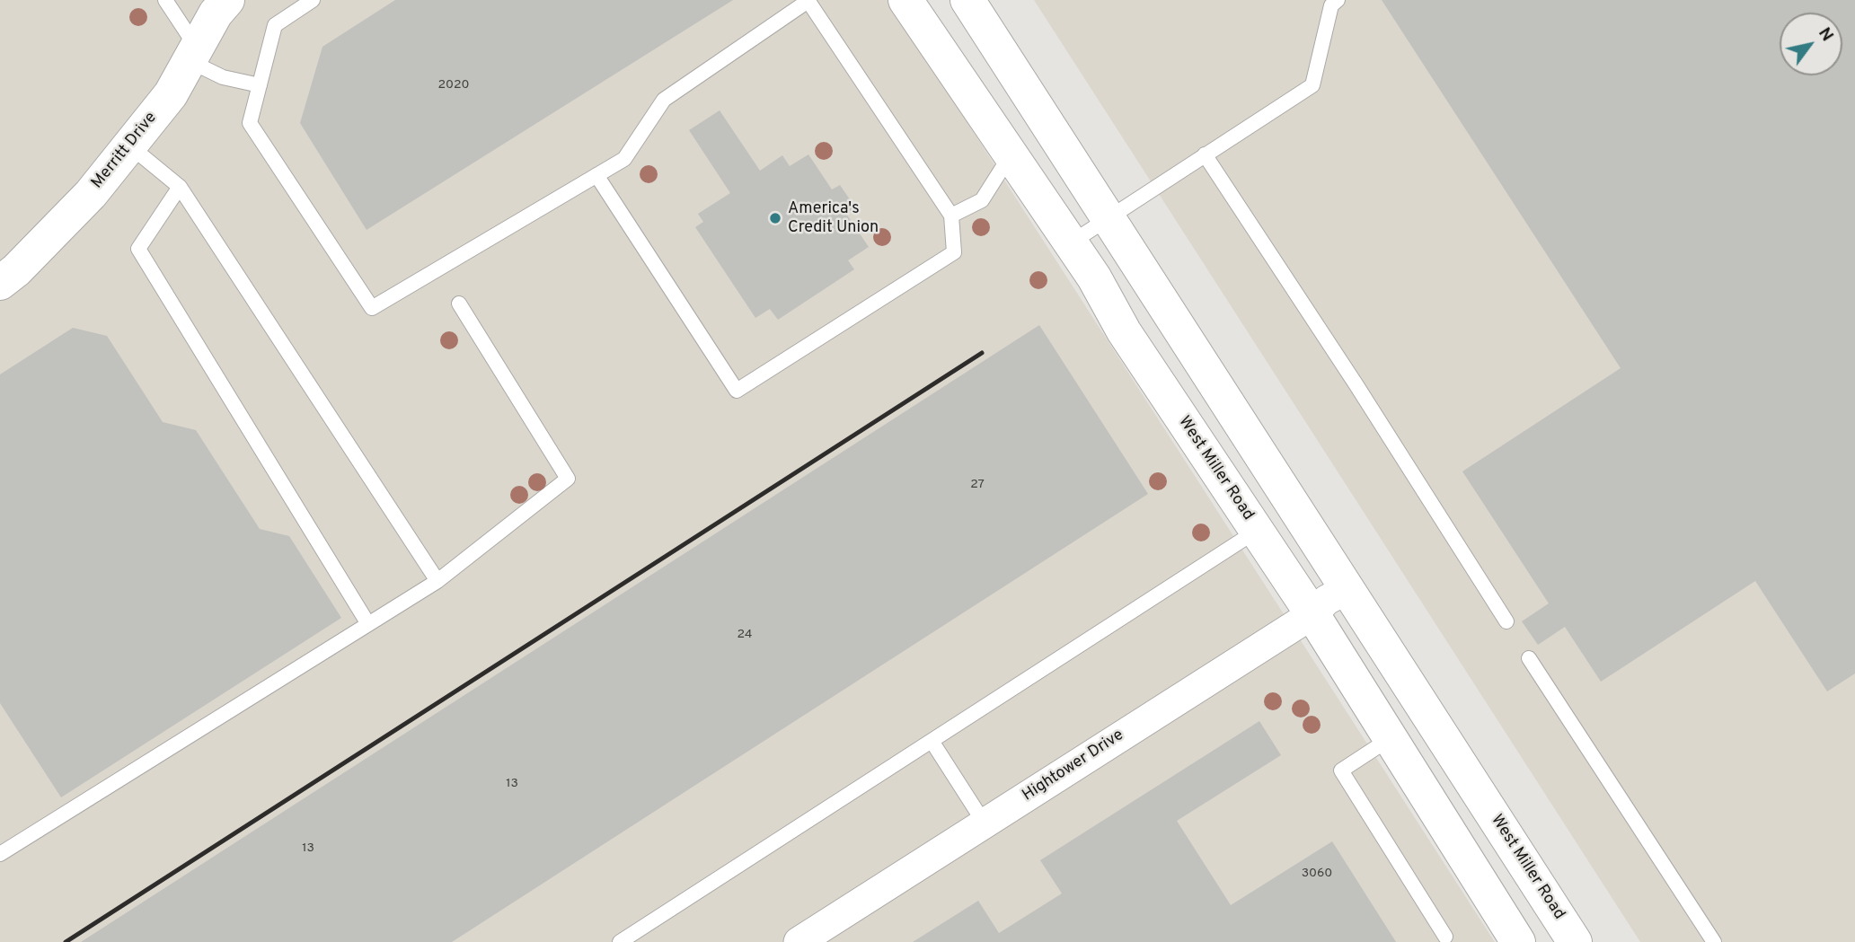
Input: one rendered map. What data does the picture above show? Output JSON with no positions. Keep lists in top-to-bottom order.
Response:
{
  "streets": {
    "main road": ["Merritt Drive", "West Miller Road"],
    "street": ["Hightower Drive"]
  },
  "crossings": [
    ["West Miller Road", "Hightower Drive"]
  ],
  "places": ["America's Credit Union"],
  "house_numbers": [
    "2020",
    "27",
    "24",
    "13",
    "13",
    "3060"
  ],
  "north": "top right"
}
